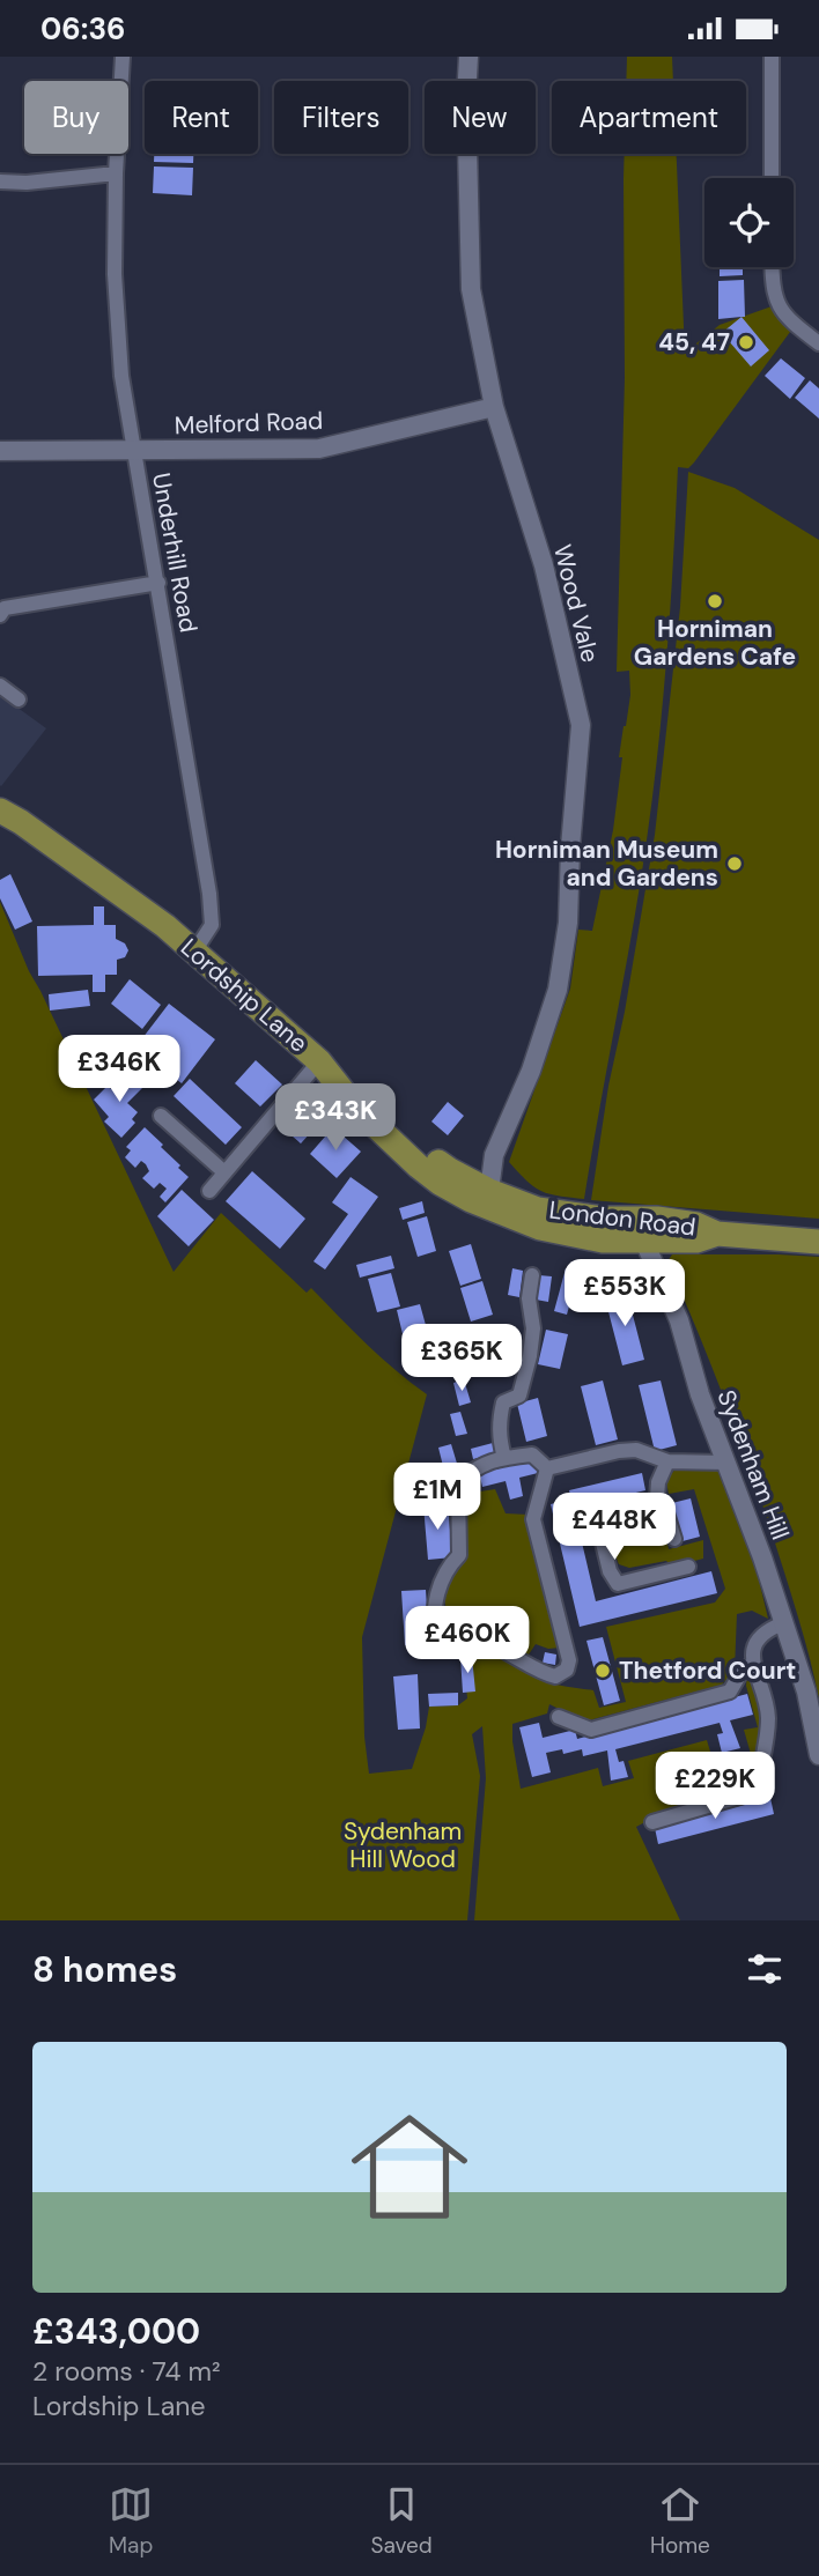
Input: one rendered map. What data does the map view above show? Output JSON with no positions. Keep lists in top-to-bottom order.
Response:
{
  "streets": {
    "highway": ["Lordship Lane", "London Road"],
    "street": [
      "Melford Road",
      "Underhill Road",
      "Wood Vale",
      "Sydenham Hill"
    ]
  },
  "crossings": [
    ["Melford Road", "Underhill Road"],
    ["Melford Road", "Wood Vale"],
    ["Underhill Road", "Lordship Lane"],
    ["Wood Vale", "London Road"],
    ["Lordship Lane", "London Road"],
    ["London Road", "Sydenham Hill"]
  ],
  "parks": ["Sydenham Hill Wood"],
  "places": [
    "45, 47",
    "Horniman Gardens Cafe",
    "Horniman Museum and Gardens",
    "Thetford Court"
  ],
  "page": {
    "status": "06:36",
    "chip": [
      "Buy",
      "Rent",
      "Filters",
      "New",
      "Apartment"
    ],
    "price": [
      "£346K",
      "£343K",
      "£553K",
      "£365K",
      "£1M",
      "£448K",
      "£460K",
      "£229K"
    ],
    "heading": "8 homes",
    "list": [
      {
        "name": "£343,000",
        "note": "2 rooms · 74 m² · Lordship Lane"
      }
    ],
    "tabs": ["Map", "Saved", "Home"]
  }
}
